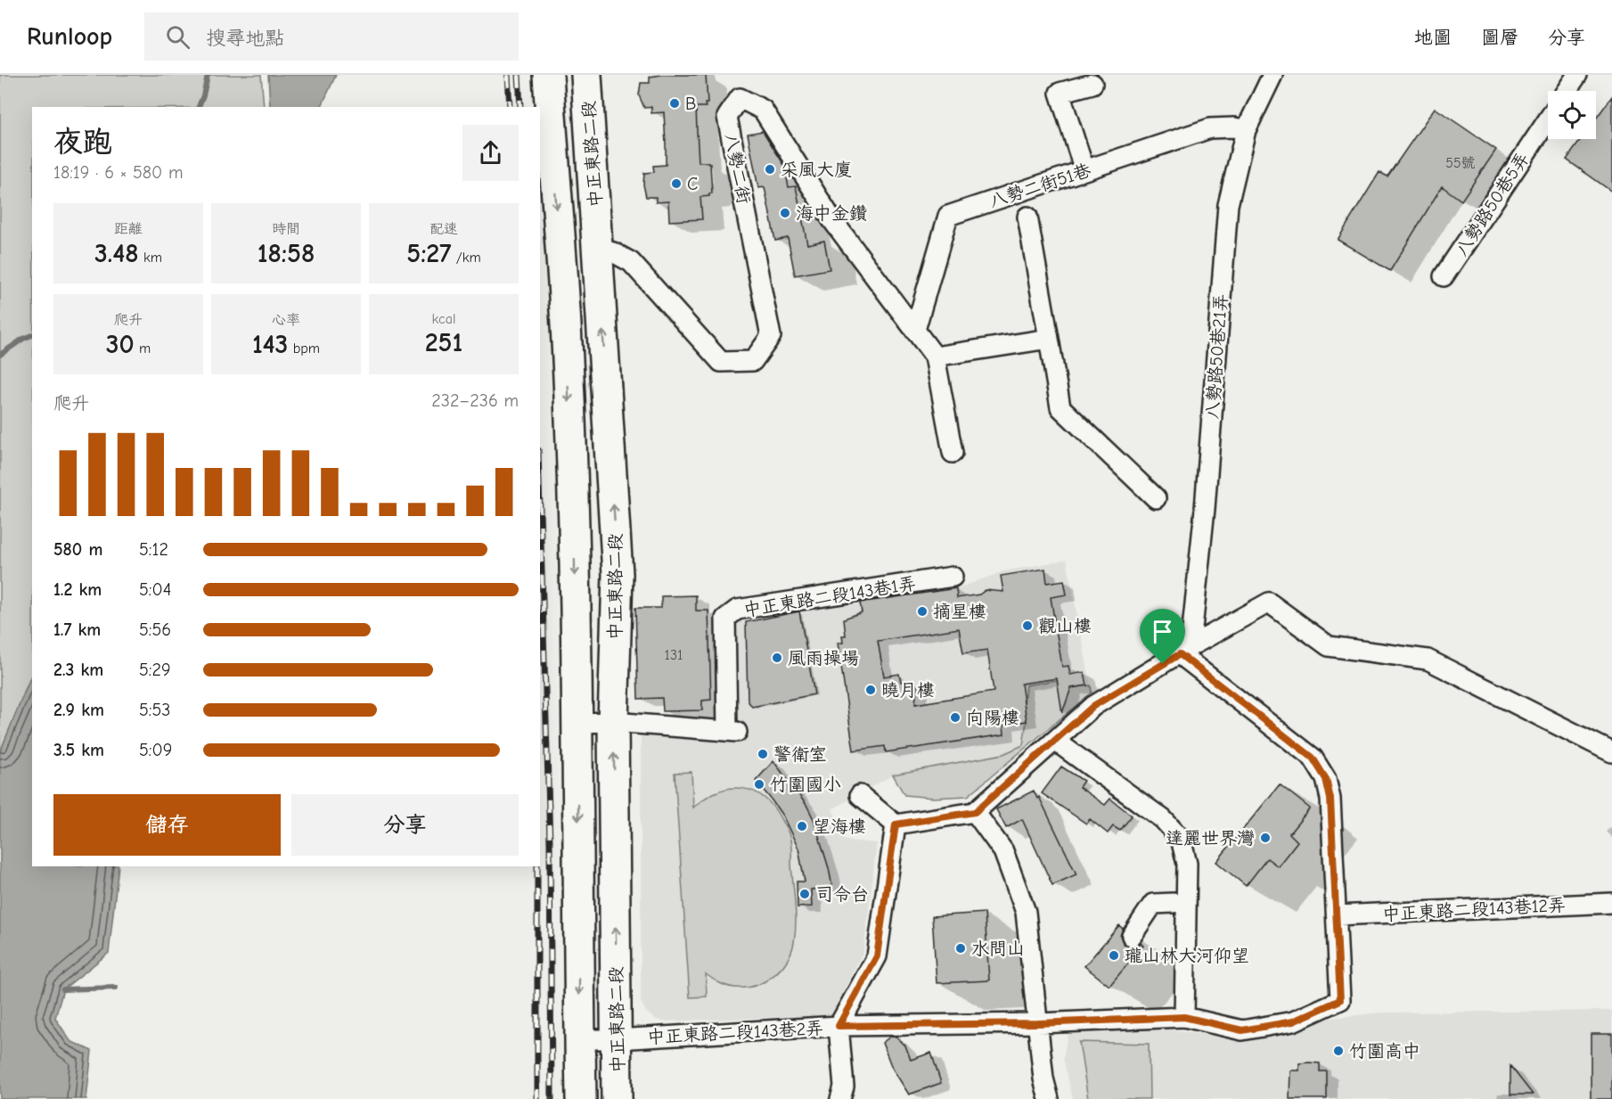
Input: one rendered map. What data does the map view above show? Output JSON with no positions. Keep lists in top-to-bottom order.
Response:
{
  "streets": {
    "main road": ["中正東路二段"],
    "street": [
      "八勢二街",
      "八勢二街51巷",
      "八勢路50巷5弄",
      "八勢路50巷21弄",
      "中正東路二段143巷1弄",
      "中正東路二段143巷12弄",
      "中正東路二段143巷2弄"
    ]
  },
  "crossings": [
    ["中正東路二段", "八勢二街"],
    ["中正東路二段", "中正東路二段143巷1弄"],
    ["中正東路二段", "中正東路二段143巷2弄"],
    ["八勢二街", "八勢二街51巷"],
    ["八勢二街51巷", "八勢路50巷21弄"]
  ],
  "places": [
    "B",
    "采風大廈",
    "C",
    "海中金鑽",
    "摘星樓",
    "觀山樓",
    "風雨操場",
    "曉月樓",
    "向陽樓",
    "警衛室",
    "竹圍國小",
    "望海樓",
    "達麗世界灣",
    "司令台",
    "水問山",
    "瓏山林大河仰望",
    "竹圍高中"
  ],
  "house_numbers": ["55號", "131"],
  "page": {
    "header": "Runloop",
    "search": "搜尋地點",
    "nav": ["地圖", "圖層", "分享"],
    "heading": ["夜跑", "18:19 · 6 × 580 m"],
    "stats": [
      ["距離", "3.48 km"],
      ["時間", "18:58"],
      ["配速", "5:27 /km"],
      ["爬升", "30 m"],
      ["心率", "143 bpm"],
      ["kcal", "251"]
    ],
    "chart": ["爬升", "232–236 m"],
    "list": [
      {
        "name": "580 m",
        "note": "5:12"
      },
      {
        "name": "1.2 km",
        "note": "5:04"
      },
      {
        "name": "1.7 km",
        "note": "5:56"
      },
      {
        "name": "2.3 km",
        "note": "5:29"
      },
      {
        "name": "2.9 km",
        "note": "5:53"
      },
      {
        "name": "3.5 km",
        "note": "5:09"
      }
    ],
    "buttons": ["儲存", "分享"]
  }
}
